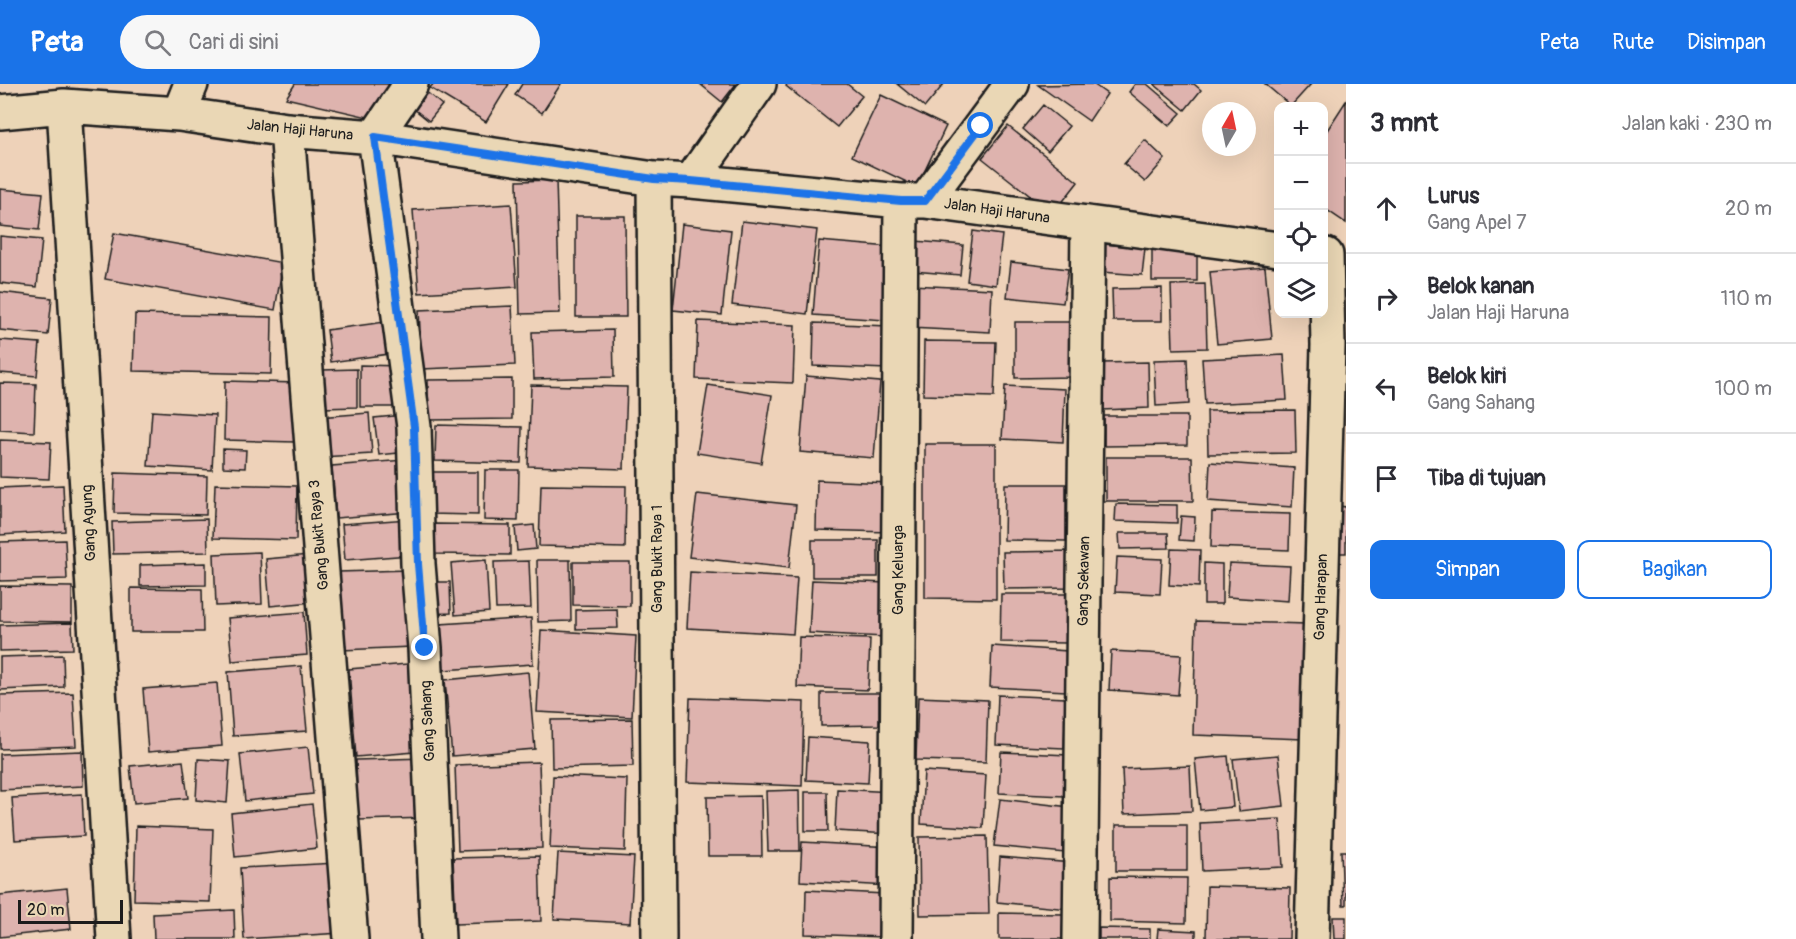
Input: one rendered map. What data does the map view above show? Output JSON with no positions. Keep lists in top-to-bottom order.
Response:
{
  "streets": {
    "street": [
      "Jalan Haji Haruna",
      "Gang Agung",
      "Gang Bukit Raya 3",
      "Gang Bukit Raya 1",
      "Gang Keluarga",
      "Gang Sekawan",
      "Gang Harapan",
      "Gang Sahang"
    ]
  },
  "crossings": [
    ["Jalan Haji Haruna", "Gang Agung"],
    ["Jalan Haji Haruna", "Gang Bukit Raya 3"],
    ["Jalan Haji Haruna", "Gang Bukit Raya 1"],
    ["Jalan Haji Haruna", "Gang Keluarga"],
    ["Jalan Haji Haruna", "Gang Sekawan"],
    ["Jalan Haji Haruna", "Gang Sahang"]
  ],
  "scale_bar": "20 m",
  "north": "top",
  "page": {
    "header": "Peta",
    "search": "Cari di sini",
    "nav": ["Peta", "Rute", "Disimpan"],
    "heading": ["3 mnt", "Jalan kaki · 230 m"],
    "map_buttons": ["+", "−"],
    "list": [
      ["Lurus", "Gang Apel 7", "20 m"],
      ["Belok kanan", "Jalan Haji Haruna", "110 m"],
      ["Belok kiri", "Gang Sahang", "100 m"],
      "Tiba di tujuan"
    ],
    "buttons": ["Simpan", "Bagikan"],
    "scale": "20 m"
  }
}
